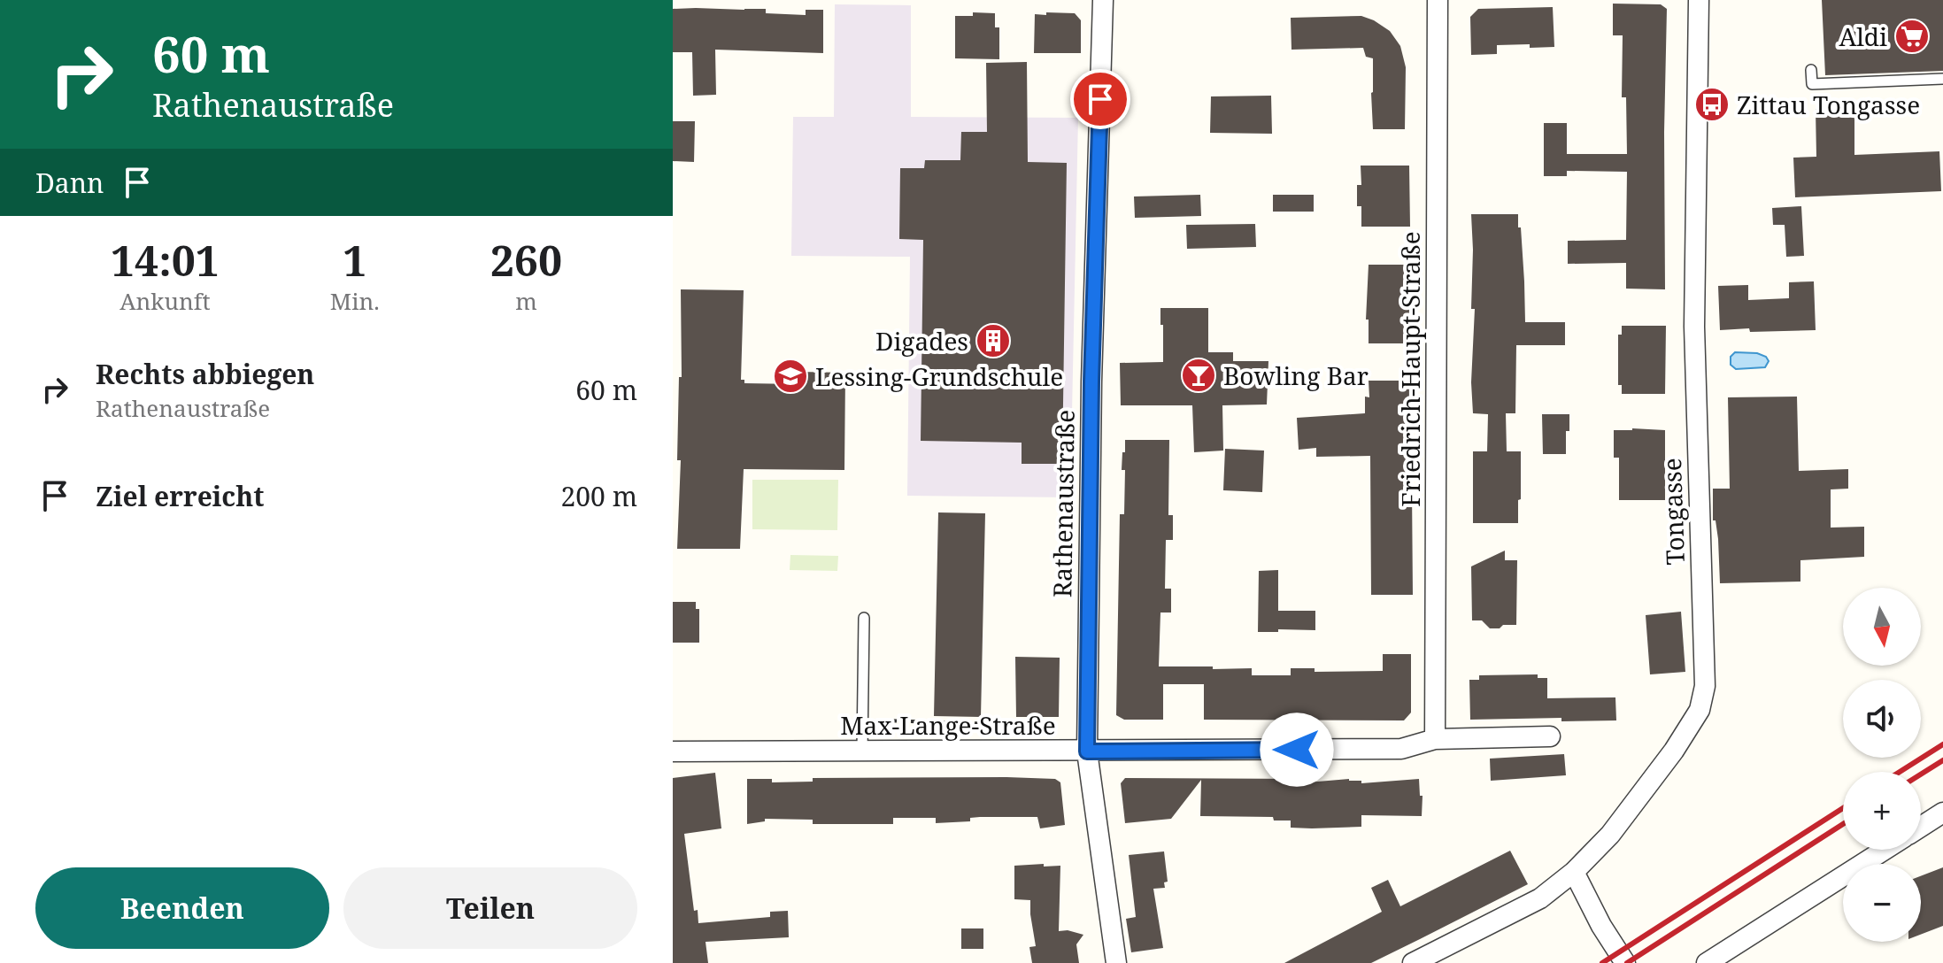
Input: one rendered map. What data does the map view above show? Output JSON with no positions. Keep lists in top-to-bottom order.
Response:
{
  "streets": {
    "street": [
      "Friedrich-Haupt-Straße",
      "Rathenaustraße",
      "Tongasse",
      "Max-Lange-Straße"
    ]
  },
  "crossings": [
    ["Friedrich-Haupt-Straße", "Max-Lange-Straße"],
    ["Rathenaustraße", "Max-Lange-Straße"]
  ],
  "places": {
    "supermarket": ["Aldi"],
    "bus stop": ["Zittau Tongasse"],
    "building": ["Digades"],
    "bar": ["Bowling Bar"],
    "school or university": ["Lessing-Grundschule"]
  },
  "north": "bottom",
  "page": {
    "turn": ["60 m", "Rathenaustraße"],
    "then": "Dann",
    "eta": [
      "14:01",
      "Ankunft",
      "1",
      "Min.",
      "260",
      "m"
    ],
    "list": [
      {
        "name": "Rechts abbiegen",
        "note": "Rathenaustraße",
        "value": "60 m"
      },
      {
        "name": "Ziel erreicht",
        "value": "200 m"
      }
    ],
    "map_buttons": ["+", "−"],
    "buttons": ["Beenden", "Teilen"]
  }
}
